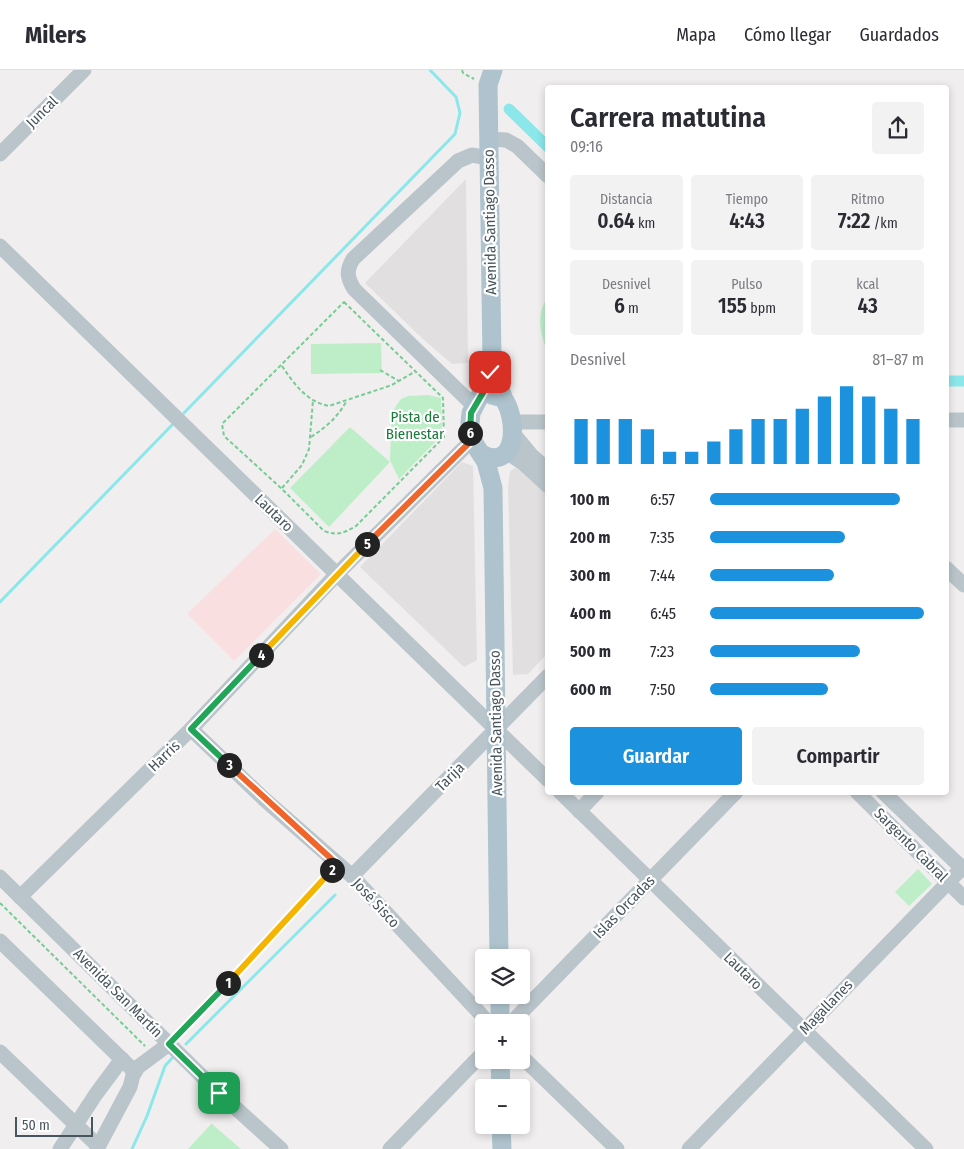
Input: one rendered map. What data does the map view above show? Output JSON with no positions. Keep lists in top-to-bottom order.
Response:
{
  "streets": {
    "main road": ["Avenida Santiago Dasso"],
    "street": [
      "Juncal",
      "Lautaro",
      "Harris",
      "Tarija",
      "Sargento Cabral",
      "José Sisco",
      "Islas Orcadas",
      "Avenida San Martín",
      "Magallanes"
    ]
  },
  "crossings": [
    ["Avenida Santiago Dasso", "Lautaro"],
    ["Avenida Santiago Dasso", "Harris"],
    ["Avenida Santiago Dasso", "Tarija"],
    ["Lautaro", "Harris"],
    ["Lautaro", "Tarija"],
    ["Lautaro", "Islas Orcadas"],
    ["Lautaro", "Magallanes"],
    ["Harris", "José Sisco"],
    ["Harris", "Avenida San Martín"],
    ["Tarija", "José Sisco"],
    ["Sargento Cabral", "Magallanes"]
  ],
  "parks": ["Pista de Bienestar"],
  "scale_bar": "50 m",
  "page": {
    "header": "Milers",
    "nav": ["Mapa", "Cómo llegar", "Guardados"],
    "heading": ["Carrera matutina", "09:16"],
    "stats": [
      ["Distancia", "0.64 km"],
      ["Tiempo", "4:43"],
      ["Ritmo", "7:22 /km"],
      ["Desnivel", "6 m"],
      ["Pulso", "155 bpm"],
      ["kcal", "43"]
    ],
    "chart": ["Desnivel", "81–87 m"],
    "pins": [
      "6",
      "5",
      "4",
      "3",
      "2",
      "1"
    ],
    "list": [
      {
        "name": "100 m",
        "note": "6:57"
      },
      {
        "name": "200 m",
        "note": "7:35"
      },
      {
        "name": "300 m",
        "note": "7:44"
      },
      {
        "name": "400 m",
        "note": "6:45"
      },
      {
        "name": "500 m",
        "note": "7:23"
      },
      {
        "name": "600 m",
        "note": "7:50"
      }
    ],
    "buttons": ["Guardar", "Compartir"],
    "map_buttons": ["+", "−"],
    "scale": "50 m"
  }
}
